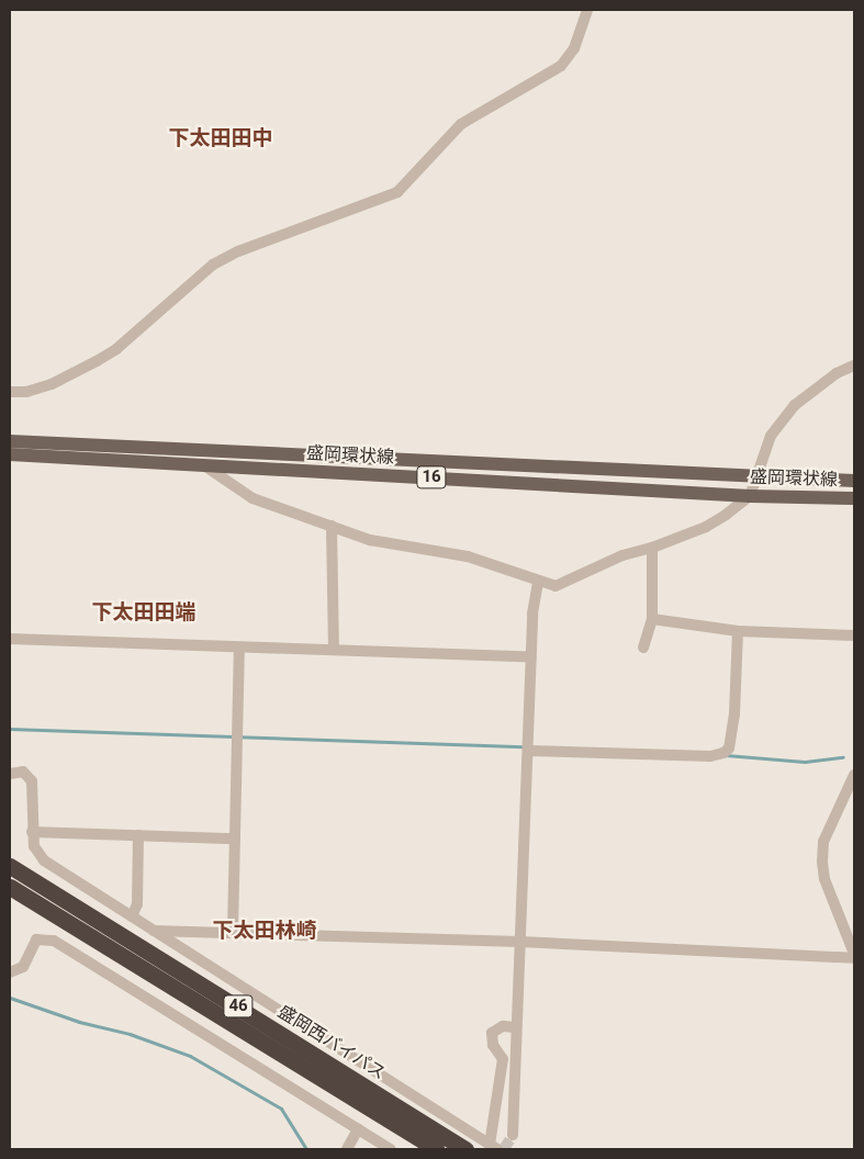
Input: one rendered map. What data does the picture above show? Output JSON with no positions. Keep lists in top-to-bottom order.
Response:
{
  "streets": {
    "highway": ["46", "盛岡西バイパス"],
    "main road": ["盛岡環状線", "16"]
  },
  "districts": ["下太田田中", "下太田田端", "下太田林崎"]
}
